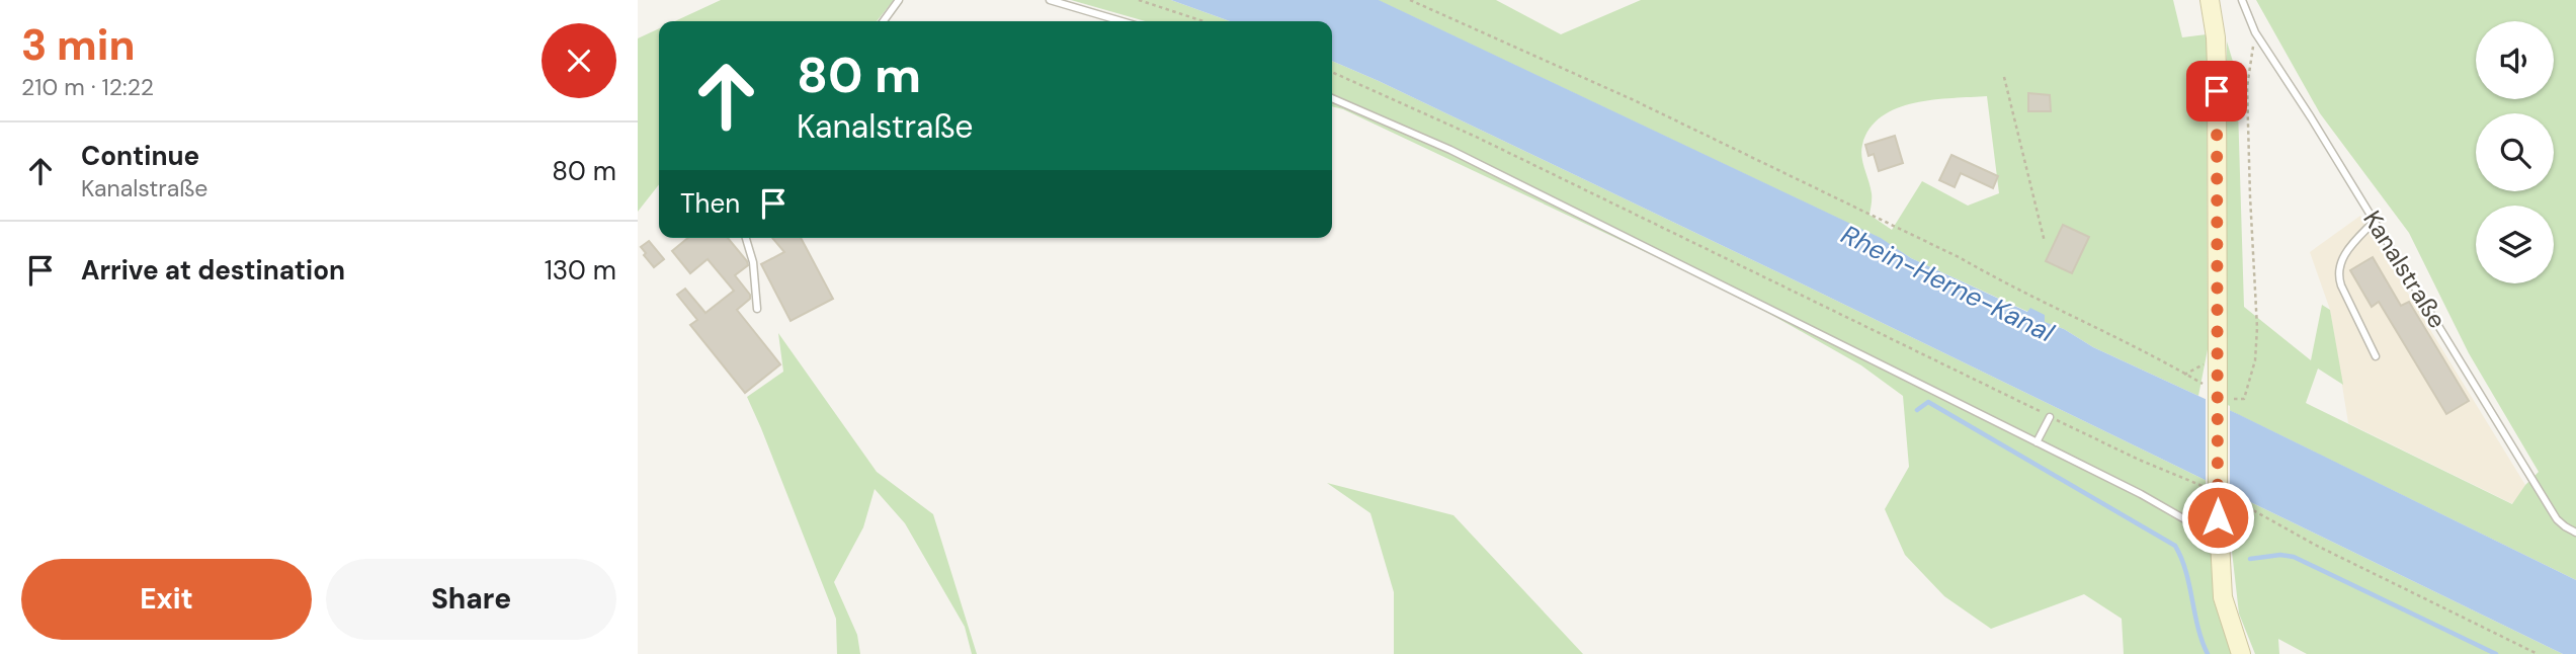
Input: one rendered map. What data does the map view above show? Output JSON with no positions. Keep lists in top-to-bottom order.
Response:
{
  "streets": {
    "lane": ["Kanalstraße"]
  },
  "water": ["Rhein-Herne-Kanal"],
  "page": {
    "heading": ["3 min", "210 m · 12:22"],
    "turn": ["80 m", "Kanalstraße"],
    "list": [
      {
        "name": "Continue",
        "note": "Kanalstraße",
        "value": "80 m"
      },
      {
        "name": "Arrive at destination",
        "value": "130 m"
      }
    ],
    "then": "Then",
    "buttons": ["Exit", "Share"]
  }
}
